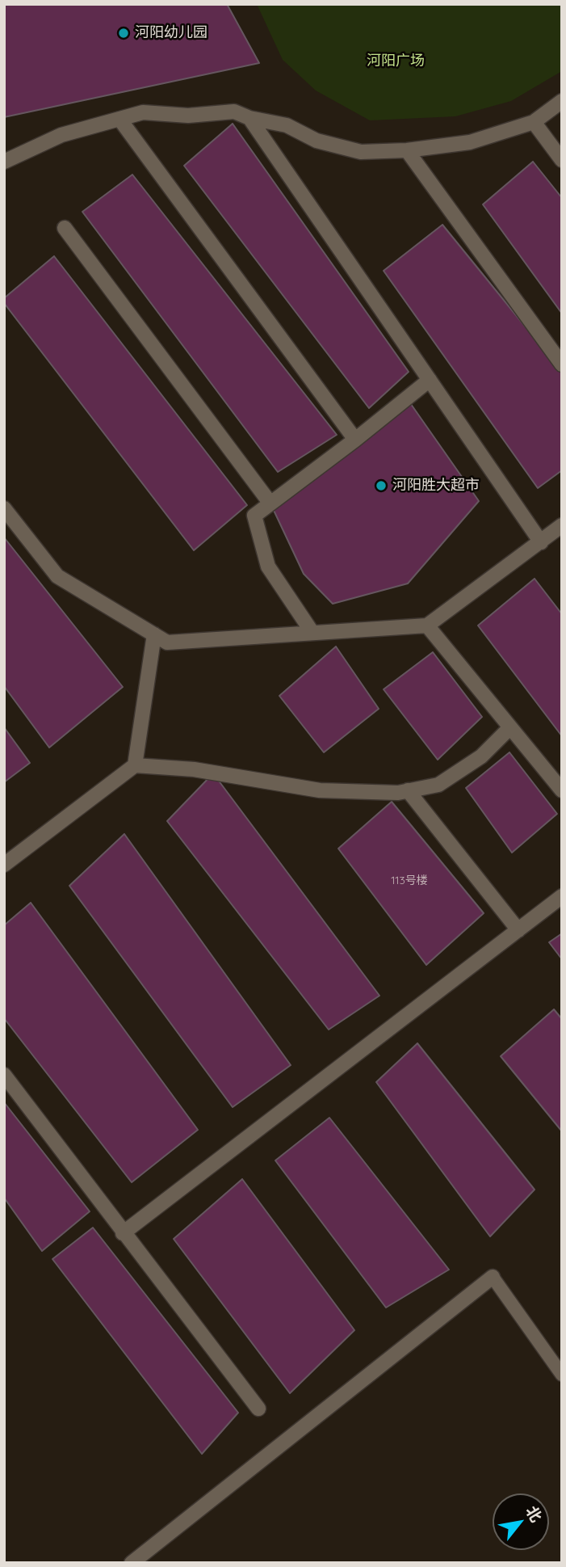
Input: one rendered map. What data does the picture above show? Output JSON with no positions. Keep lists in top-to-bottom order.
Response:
{
  "parks": ["河阳广场"],
  "places": ["河阳幼儿园", "河阳胜大超市"],
  "house_numbers": ["113号楼"],
  "north": "top right"
}
